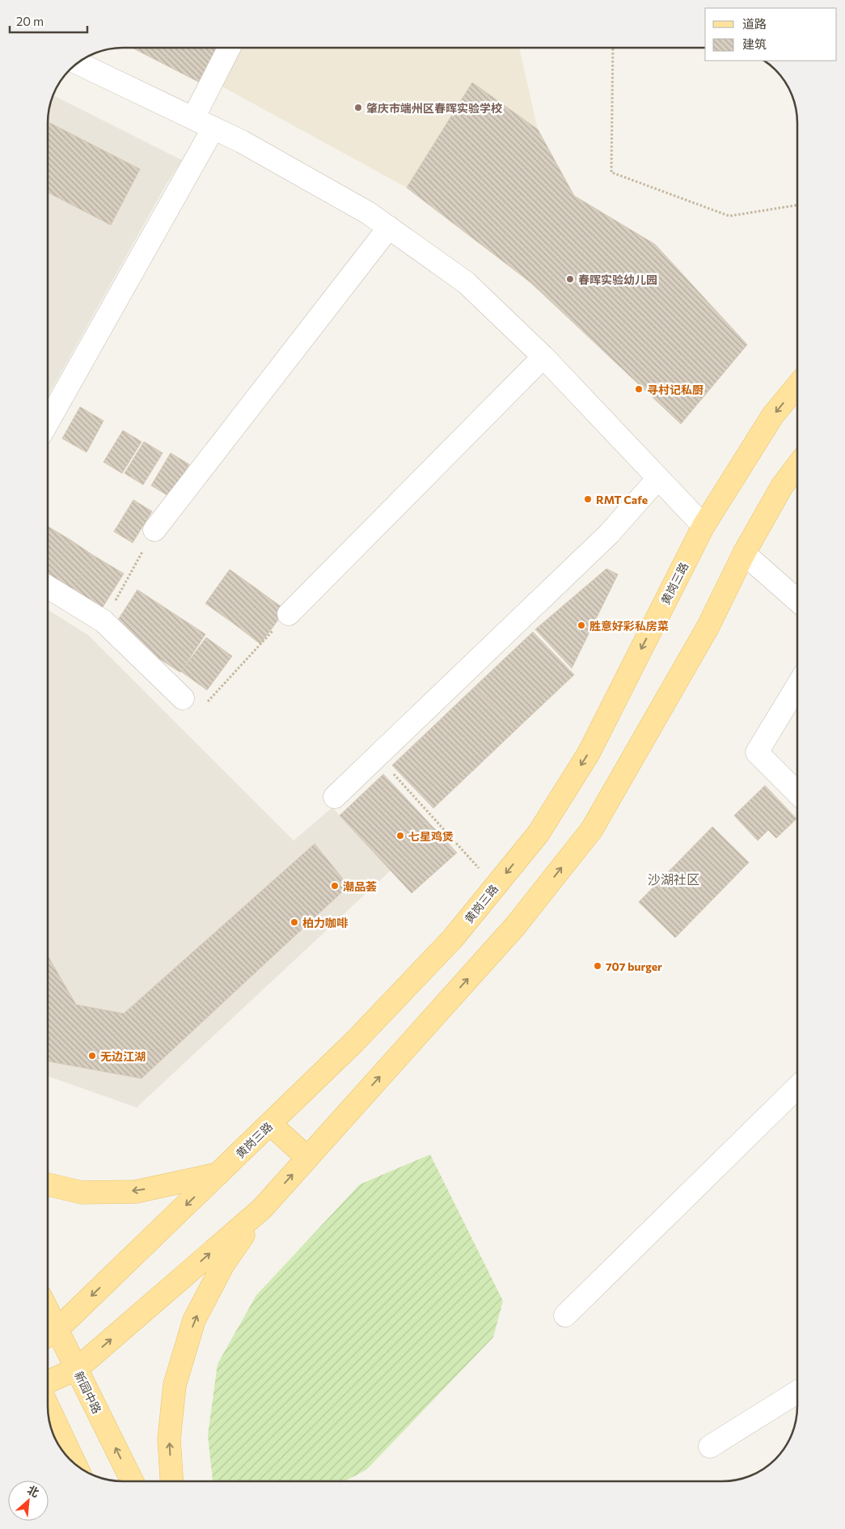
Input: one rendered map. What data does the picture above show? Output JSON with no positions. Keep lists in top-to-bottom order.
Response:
{
  "streets": {
    "main road": ["黄岗三路", "新园中路"]
  },
  "crossings": [
    ["黄岗三路", "新园中路"]
  ],
  "districts": ["沙湖社区"],
  "places": [
    "肇庆市端州区春晖实验学校",
    "春晖实验幼儿园",
    "寻村记私厨",
    "RMT Cafe",
    "胜意好彩私房菜",
    "七星鸡煲",
    "潮品荟",
    "柏力咖啡",
    "707 burger",
    "无边江湖"
  ],
  "legend": ["道路", "建筑"],
  "scale_bar": "20 m",
  "north": "top right"
}
